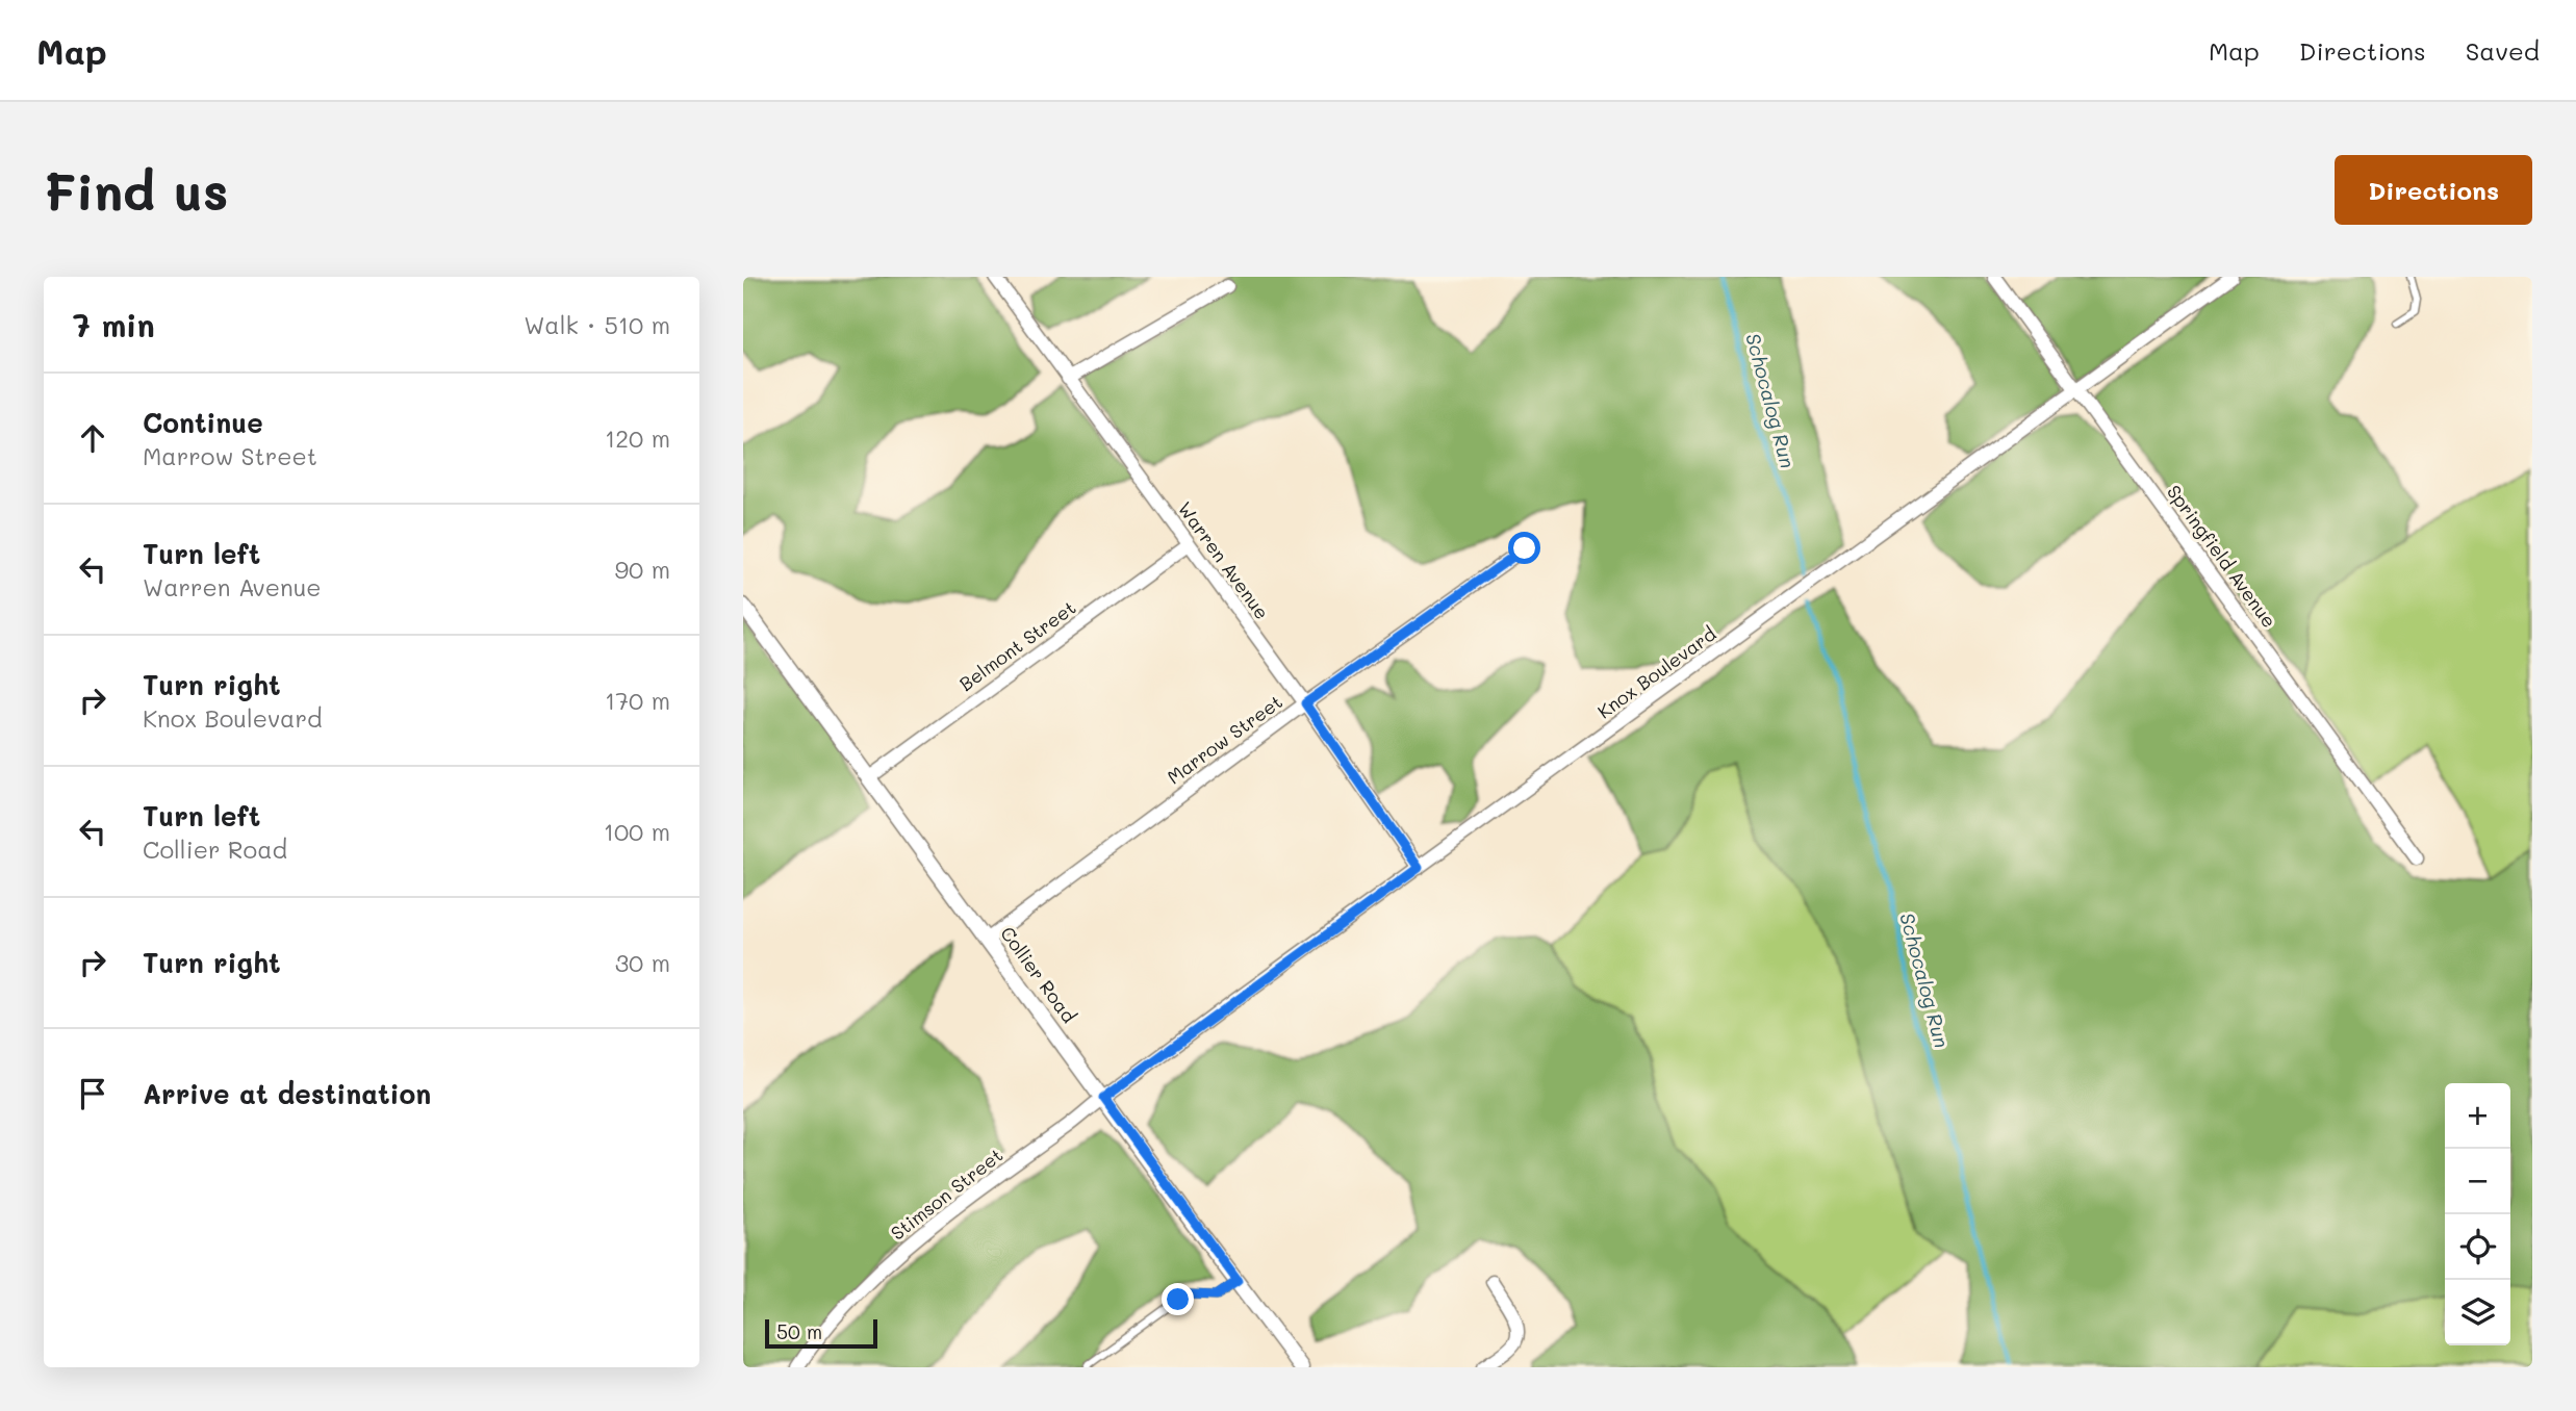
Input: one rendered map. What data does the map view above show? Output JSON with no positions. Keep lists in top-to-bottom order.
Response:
{
  "streets": {
    "street": [
      "Springfield Avenue",
      "Warren Avenue",
      "Belmont Street",
      "Knox Boulevard",
      "Marrow Street",
      "Collier Road",
      "Stimson Street"
    ]
  },
  "crossings": [
    ["Springfield Avenue", "Knox Boulevard"],
    ["Warren Avenue", "Belmont Street"],
    ["Warren Avenue", "Knox Boulevard"],
    ["Warren Avenue", "Marrow Street"],
    ["Belmont Street", "Collier Road"],
    ["Knox Boulevard", "Collier Road"],
    ["Knox Boulevard", "Stimson Street"],
    ["Marrow Street", "Collier Road"],
    ["Collier Road", "Stimson Street"]
  ],
  "water": ["Schocalog Run"],
  "scale_bar": "50 m",
  "page": {
    "header": "Map",
    "nav": ["Map", "Directions", "Saved"],
    "buttons": "Directions",
    "title": "Find us",
    "heading": ["7 min", "Walk · 510 m"],
    "list": [
      ["Continue", "Marrow Street", "120 m"],
      ["Turn left", "Warren Avenue", "90 m"],
      ["Turn right", "Knox Boulevard", "170 m"],
      ["Turn left", "Collier Road", "100 m"],
      ["Turn right", "30 m"],
      "Arrive at destination"
    ],
    "map_buttons": ["+", "−"],
    "scale": "50 m"
  }
}
